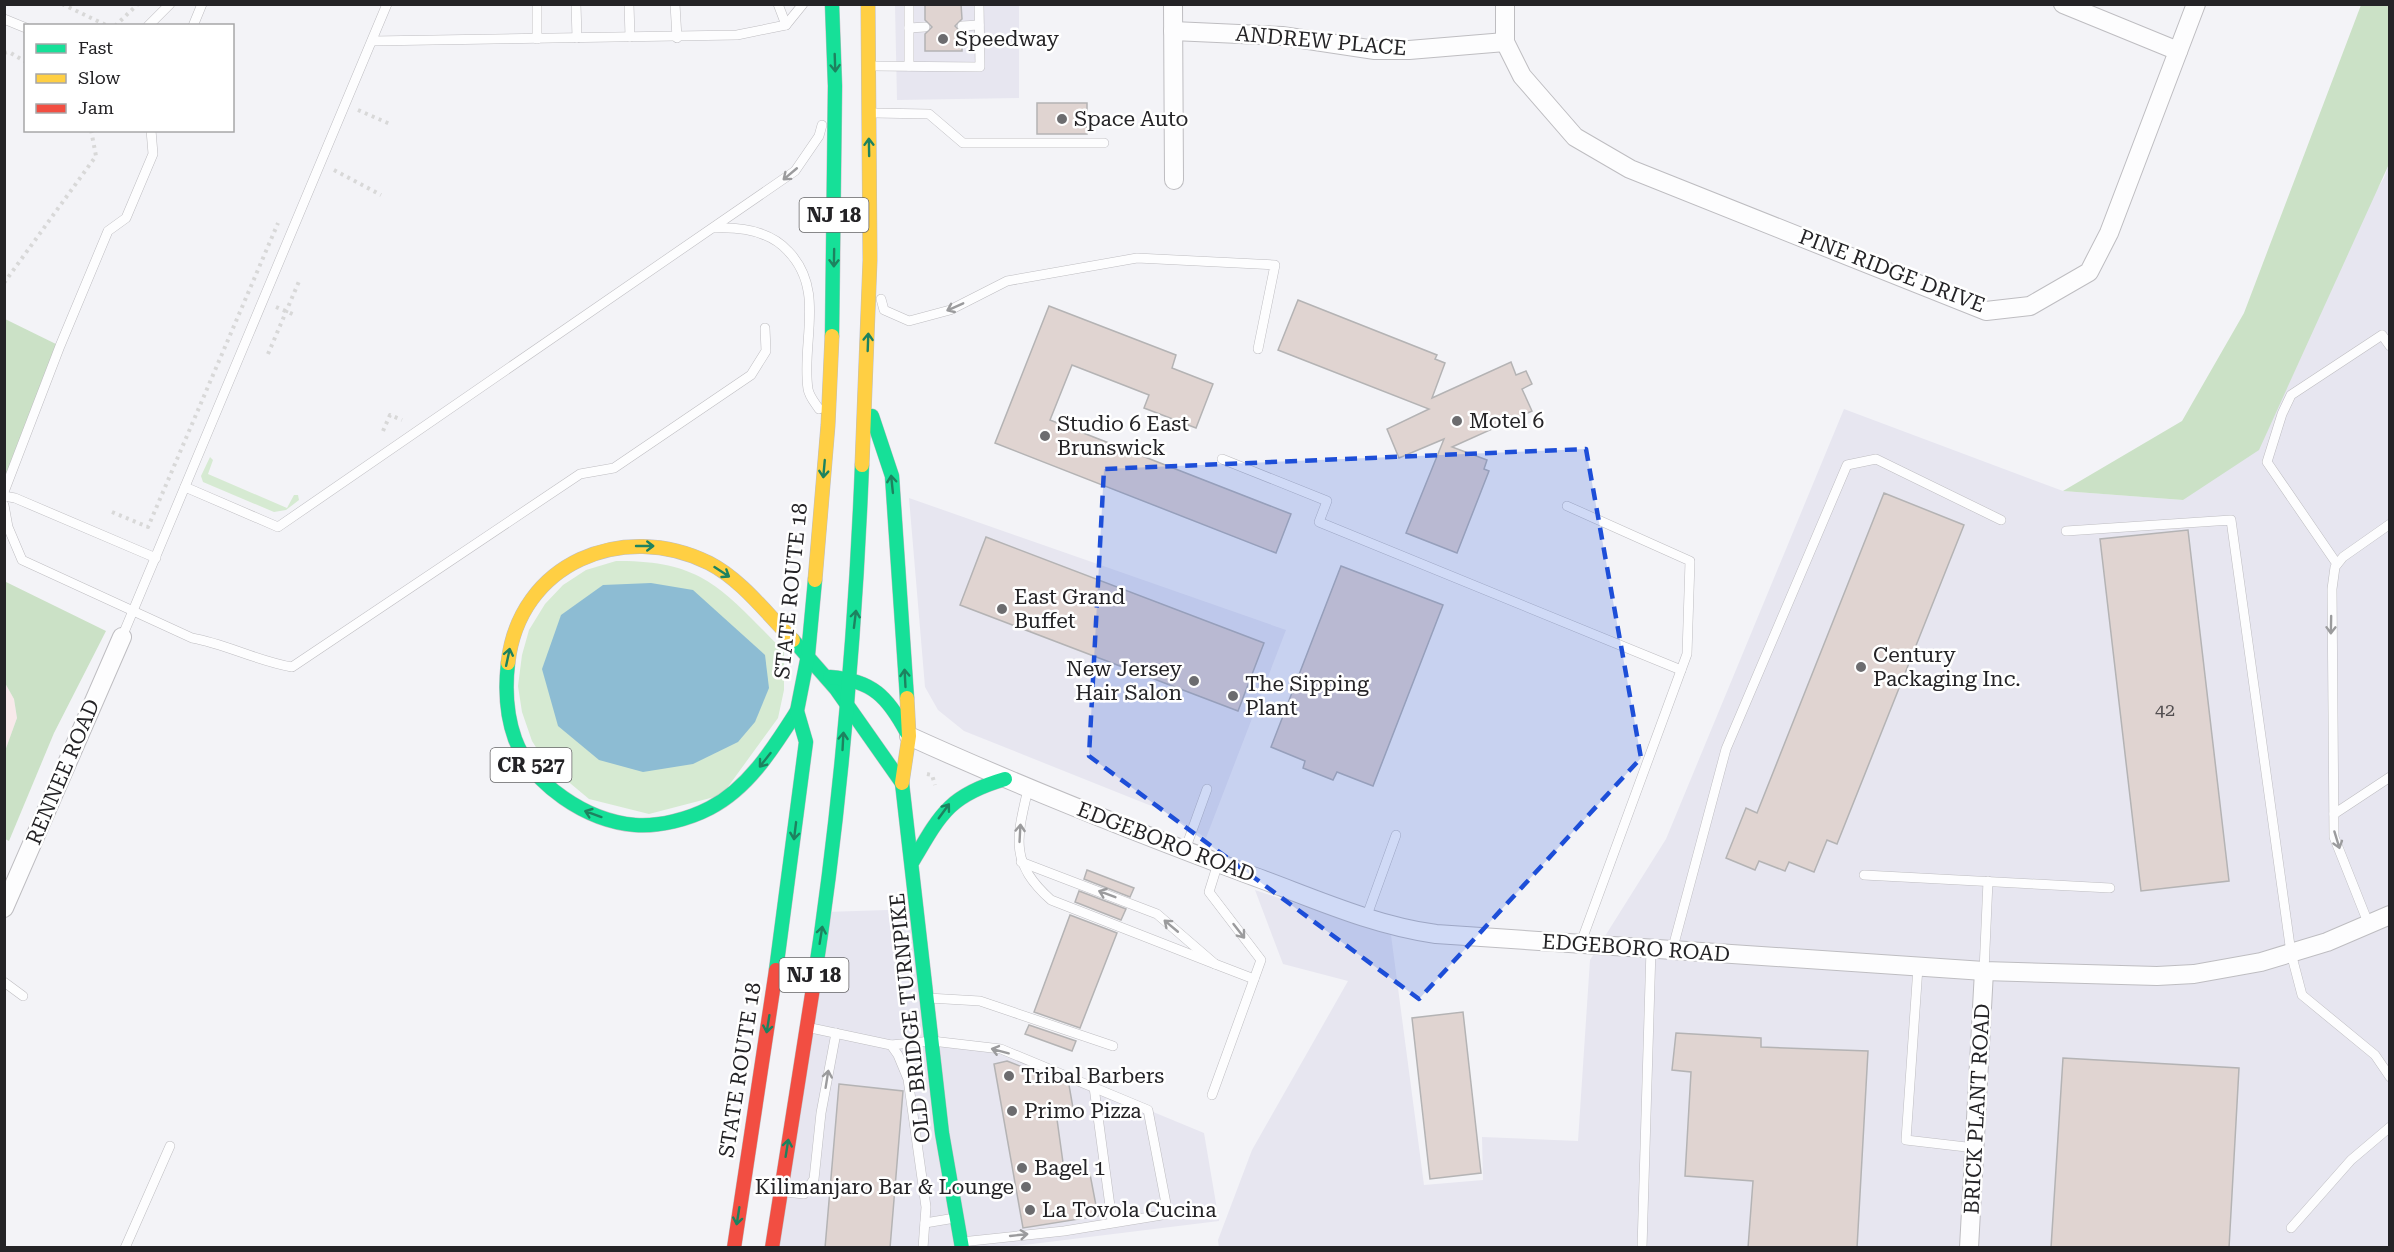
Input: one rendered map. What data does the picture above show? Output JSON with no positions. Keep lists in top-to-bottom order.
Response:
{
  "streets": {
    "main road": [
      "NJ 18",
      "STATE ROUTE 18",
      "CR 527",
      "OLD BRIDGE TURNPIKE"
    ],
    "street": [
      "ANDREW PLACE",
      "PINE RIDGE DRIVE",
      "RENNEE ROAD",
      "EDGEBORO ROAD",
      "BRICK PLANT ROAD"
    ]
  },
  "crossings": [
    ["ANDREW PLACE", "PINE RIDGE DRIVE"],
    ["NJ 18", "CR 527"],
    ["STATE ROUTE 18", "CR 527"],
    ["CR 527", "EDGEBORO ROAD"],
    ["CR 527", "OLD BRIDGE TURNPIKE"],
    ["EDGEBORO ROAD", "BRICK PLANT ROAD"]
  ],
  "places": [
    "Speedway",
    "Space Auto",
    "Motel 6",
    "Studio 6 East Brunswick",
    "East Grand Buffet",
    "Century Packaging Inc.",
    "New Jersey Hair Salon",
    "The Sipping Plant",
    "Tribal Barbers",
    "Primo Pizza",
    "Bagel 1",
    "Kilimanjaro Bar & Lounge",
    "La Tovola Cucina"
  ],
  "house_numbers": ["42"],
  "legend": ["Fast", "Slow", "Jam"]
}
